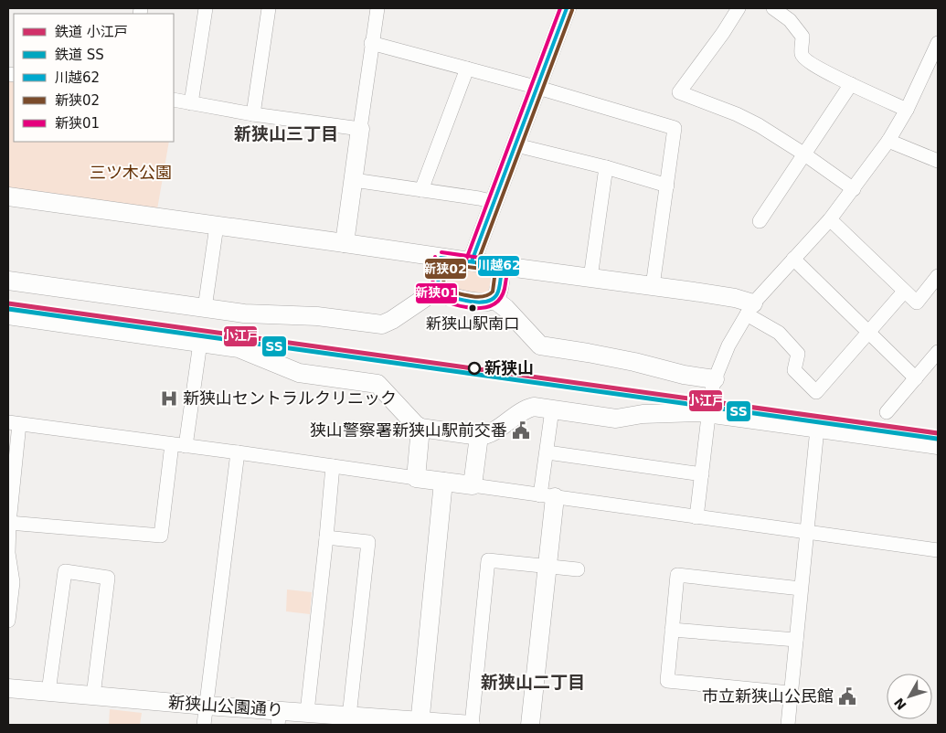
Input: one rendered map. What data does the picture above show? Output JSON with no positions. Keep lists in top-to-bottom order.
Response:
{
  "streets": {
    "street": ["新狭山公園通り"]
  },
  "districts": ["新狭山三丁目", "新狭山二丁目"],
  "parks": ["三ツ木公園"],
  "places": {
    "other": ["新狭山駅南口", "新狭山"],
    "hospital": ["新狭山セントラルクリニック"],
    "public building": ["狭山警察署新狭山駅前交番", "市立新狭山公民館"]
  },
  "lines": [
    "transit line 川越62",
    "transit line 新狭01",
    "transit line 新狭02",
    "rail line 小江戸",
    "rail line SS"
  ],
  "legend": [
    "鉄道 小江戸",
    "鉄道 SS",
    "川越62",
    "新狭02",
    "新狭01"
  ],
  "north": "bottom left"
}
